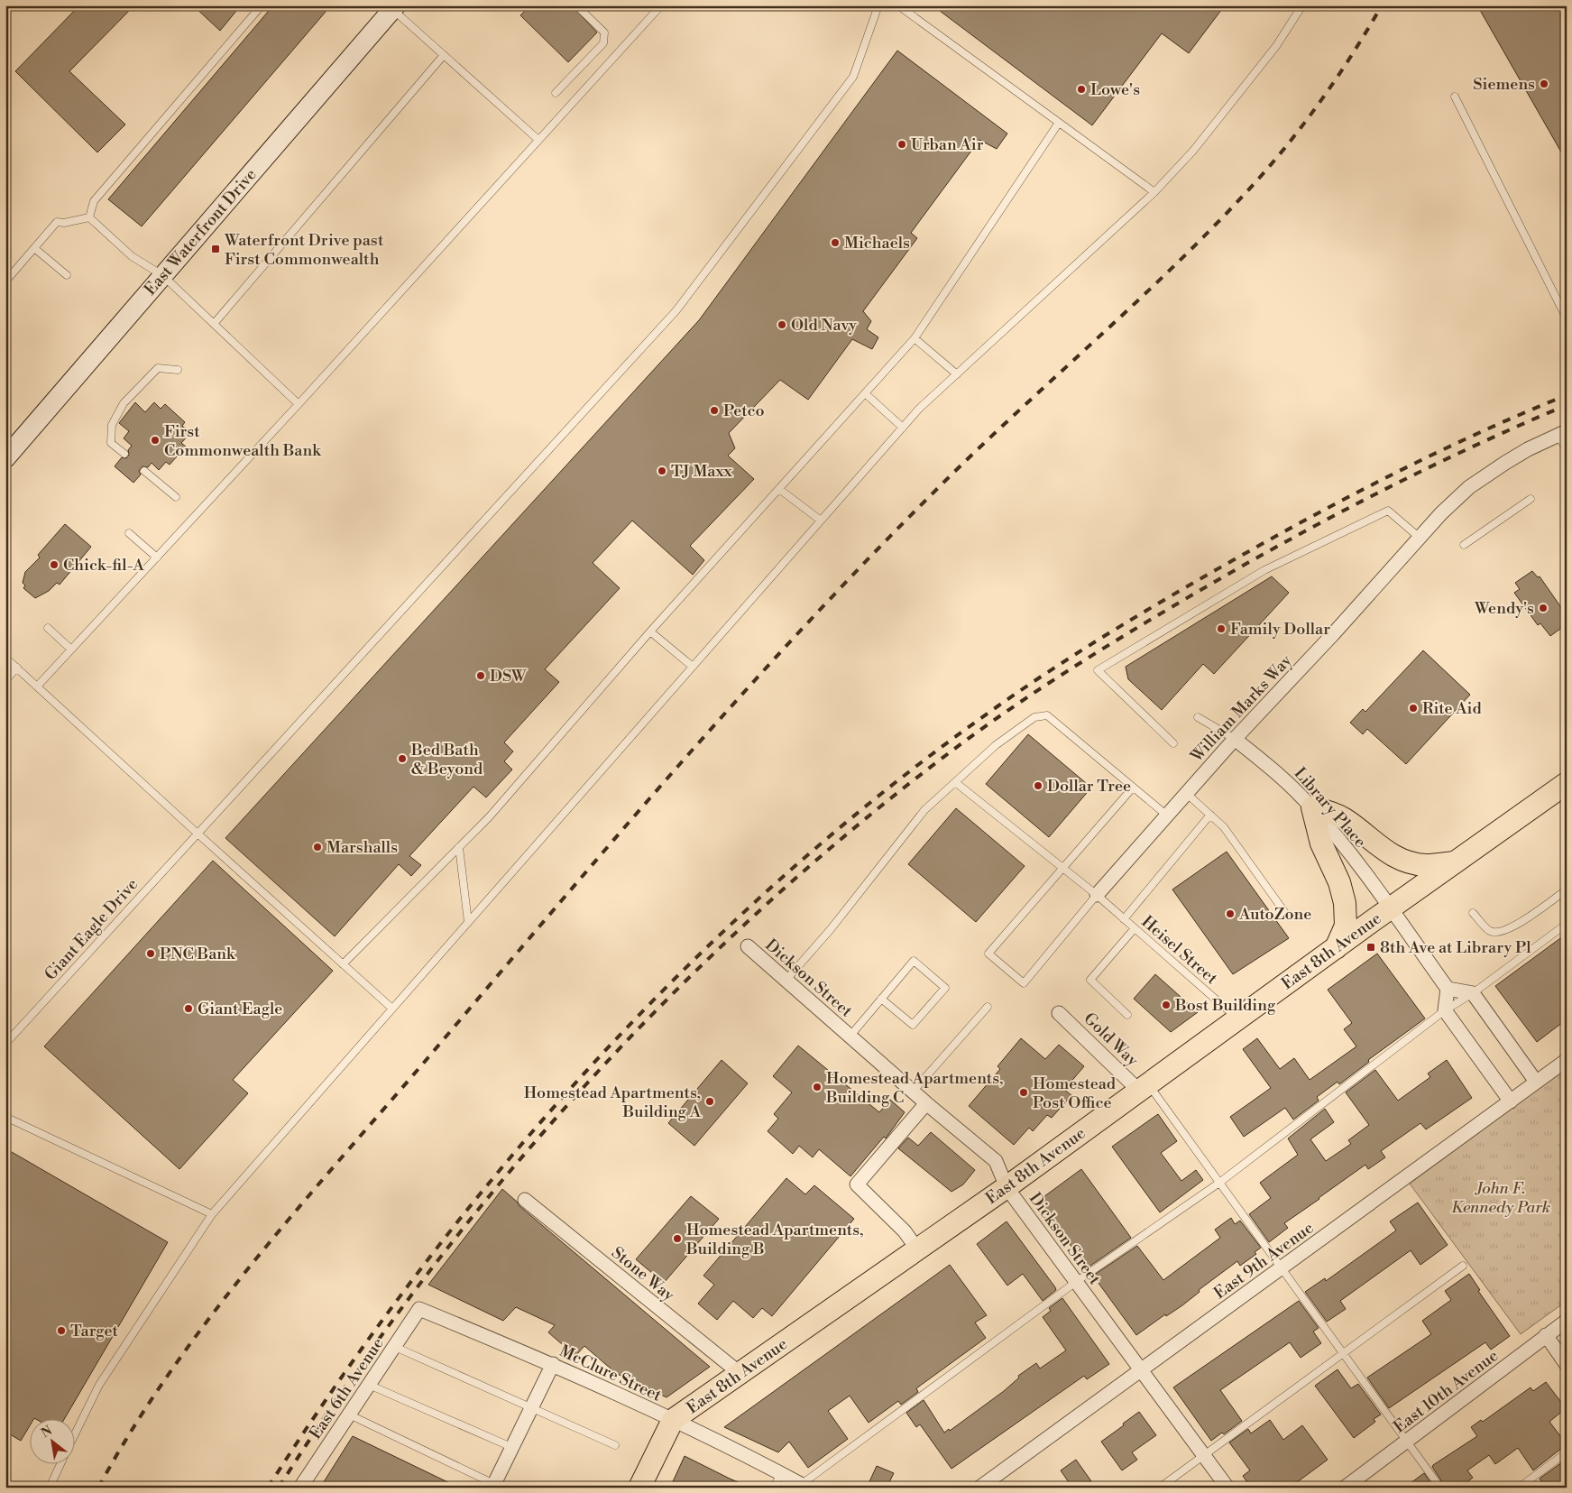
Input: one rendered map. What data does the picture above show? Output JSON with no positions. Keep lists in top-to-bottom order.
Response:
{
  "streets": {
    "main road": ["East 8th Avenue"],
    "street": [
      "East Waterfront Drive",
      "William Marks Way",
      "Library Place",
      "Dickson Street",
      "Gold Way",
      "East 9th Avenue",
      "Stone Way",
      "McClure Street",
      "East 6th Avenue",
      "East 10th Avenue"
    ],
    "lane": ["Giant Eagle Drive", "Heisel Street"]
  },
  "crossings": [
    ["William Marks Way", "Library Place"],
    ["William Marks Way", "Heisel Street"],
    ["Library Place", "East 8th Avenue"],
    ["Heisel Street", "East 8th Avenue"],
    ["East 8th Avenue", "Dickson Street"],
    ["East 8th Avenue", "Gold Way"],
    ["East 8th Avenue", "Stone Way"],
    ["East 8th Avenue", "McClure Street"],
    ["Dickson Street", "East 9th Avenue"],
    ["McClure Street", "East 6th Avenue"]
  ],
  "parks": ["John F. Kennedy Park"],
  "places": {
    "other": [
      "Siemens",
      "Lowe's",
      "Urban Air",
      "Michaels",
      "Old Navy",
      "Petco",
      "First Commonwealth Bank",
      "TJ Maxx",
      "Chick-fil-A",
      "Wendy's",
      "Family Dollar",
      "DSW",
      "Rite Aid",
      "Bed Bath & Beyond",
      "Dollar Tree",
      "Marshalls",
      "AutoZone",
      "PNC Bank",
      "Bost Building",
      "Giant Eagle",
      "Homestead Apartments, Building C",
      "Homestead Post Office",
      "Homestead Apartments, Building A",
      "Homestead Apartments, Building B",
      "Target"
    ],
    "transit": ["Waterfront Drive past First Commonwealth", "8th Ave at Library Pl"]
  },
  "north": "top left"
}
